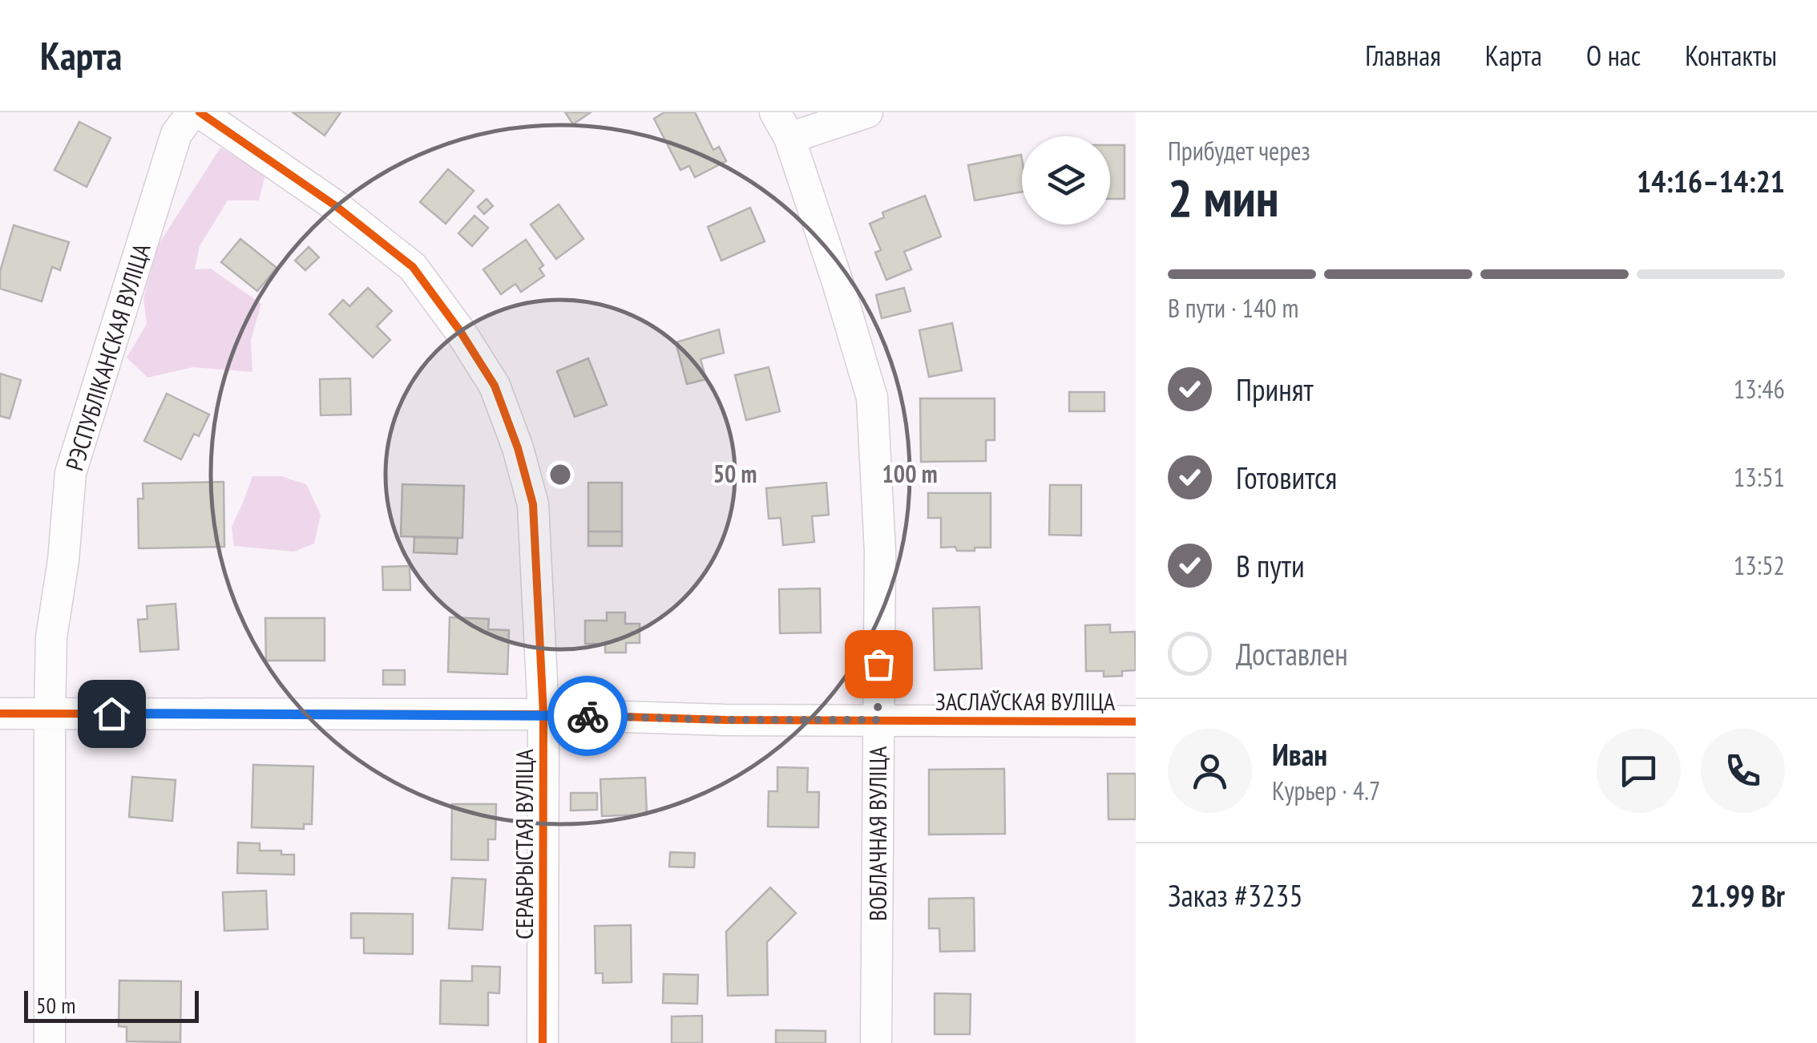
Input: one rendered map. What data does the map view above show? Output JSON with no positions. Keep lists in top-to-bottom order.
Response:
{
  "streets": {
    "street": [
      "РЭСПУБЛІКАНСКАЯ ВУЛІЦА",
      "ЗАСЛАЎСКАЯ ВУЛІЦА",
      "ВОБЛАЧНАЯ ВУЛІЦА",
      "СЕРАБРЫСТАЯ ВУЛІЦА"
    ]
  },
  "crossings": [
    ["РЭСПУБЛІКАНСКАЯ ВУЛІЦА", "ЗАСЛАЎСКАЯ ВУЛІЦА"],
    ["ЗАСЛАЎСКАЯ ВУЛІЦА", "ВОБЛАЧНАЯ ВУЛІЦА"],
    ["ЗАСЛАЎСКАЯ ВУЛІЦА", "СЕРАБРЫСТАЯ ВУЛІЦА"]
  ],
  "scale_bar": "50 m",
  "page": {
    "header": "Карта",
    "nav": [
      "Главная",
      "Карта",
      "О нас",
      "Контакты"
    ],
    "heading": ["2 мин", "Прибудет через", "14:16–14:21"],
    "panel": [
      "Иван",
      "Курьер · 4.7",
      "Заказ #3235",
      "21.99 Br"
    ],
    "bar": "В пути · 140 m",
    "list": [
      ["Принят", "13:46"],
      ["Готовится", "13:51"],
      ["В пути", "13:52"],
      "Доставлен"
    ],
    "scale": "50 m"
  },
  "rings": ["50 m", "100 m"]
}
